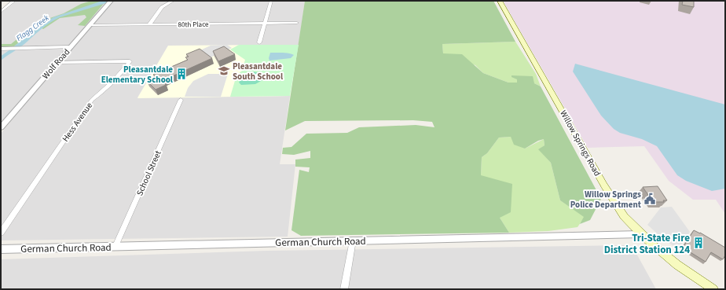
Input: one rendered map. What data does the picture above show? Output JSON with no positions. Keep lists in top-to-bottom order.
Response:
{
  "streets": {
    "main road": ["Willow Springs Road"],
    "street": [
      "80th Place",
      "Wolf Road",
      "Hess Avenue",
      "School Street",
      "German Church Road"
    ]
  },
  "crossings": [
    ["80th Place", "Wolf Road"],
    ["Wolf Road", "Hess Avenue"],
    ["Willow Springs Road", "German Church Road"],
    ["School Street", "German Church Road"]
  ],
  "water": ["Flagg Creek"],
  "places": {
    "school or university": ["Pleasantdale South School"],
    "building": ["Pleasantdale Elementary School", "Tri-State Fire District Station 124"],
    "public building": ["Willow Springs Police Department"]
  }
}
